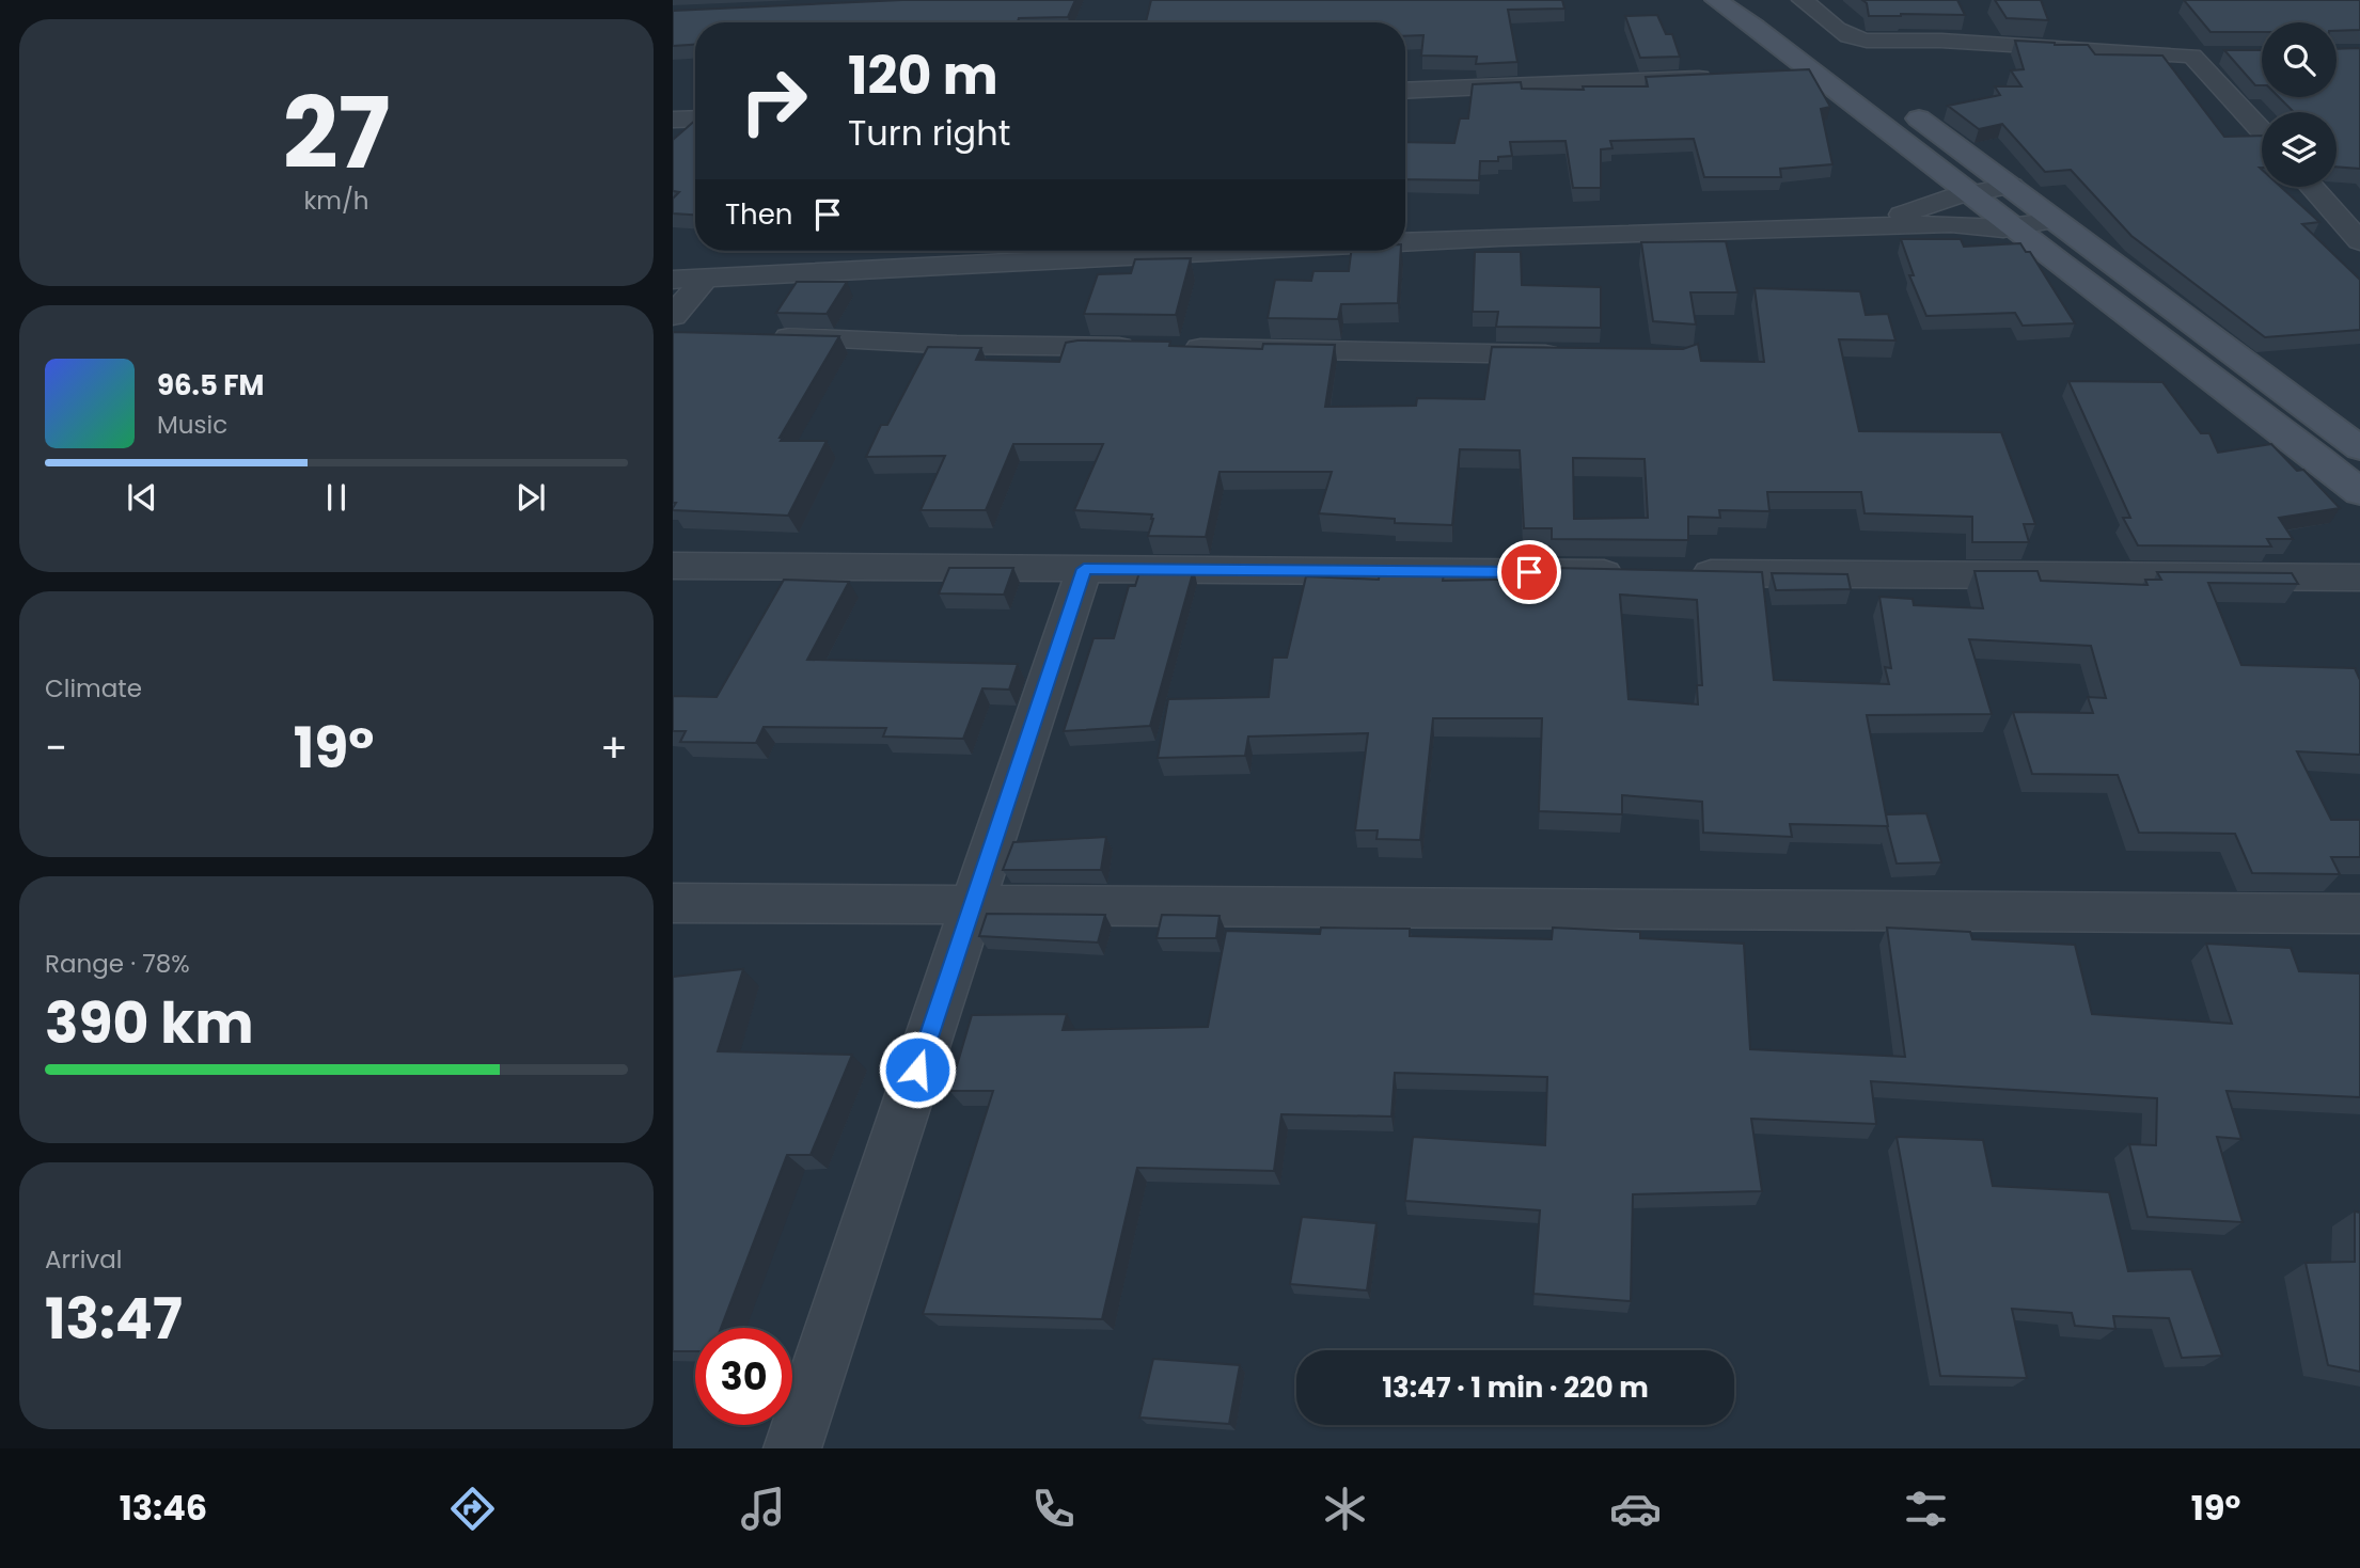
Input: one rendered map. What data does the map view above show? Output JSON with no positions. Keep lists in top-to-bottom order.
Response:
{
  "page": {
    "tile": [
      ["27", "km/h"],
      "Climate",
      ["Range · 78%", "390 km"],
      ["Arrival", "13:47"]
    ],
    "turn": ["120 m", "Turn right"],
    "then": "Then",
    "song": ["96.5 FM", "Music"],
    "heat": ["−", "19°", "+"],
    "limit": "30",
    "trip": "13:47 · 1 min · 220 m",
    "tabs": ["13:46", "19°"]
  }
}
